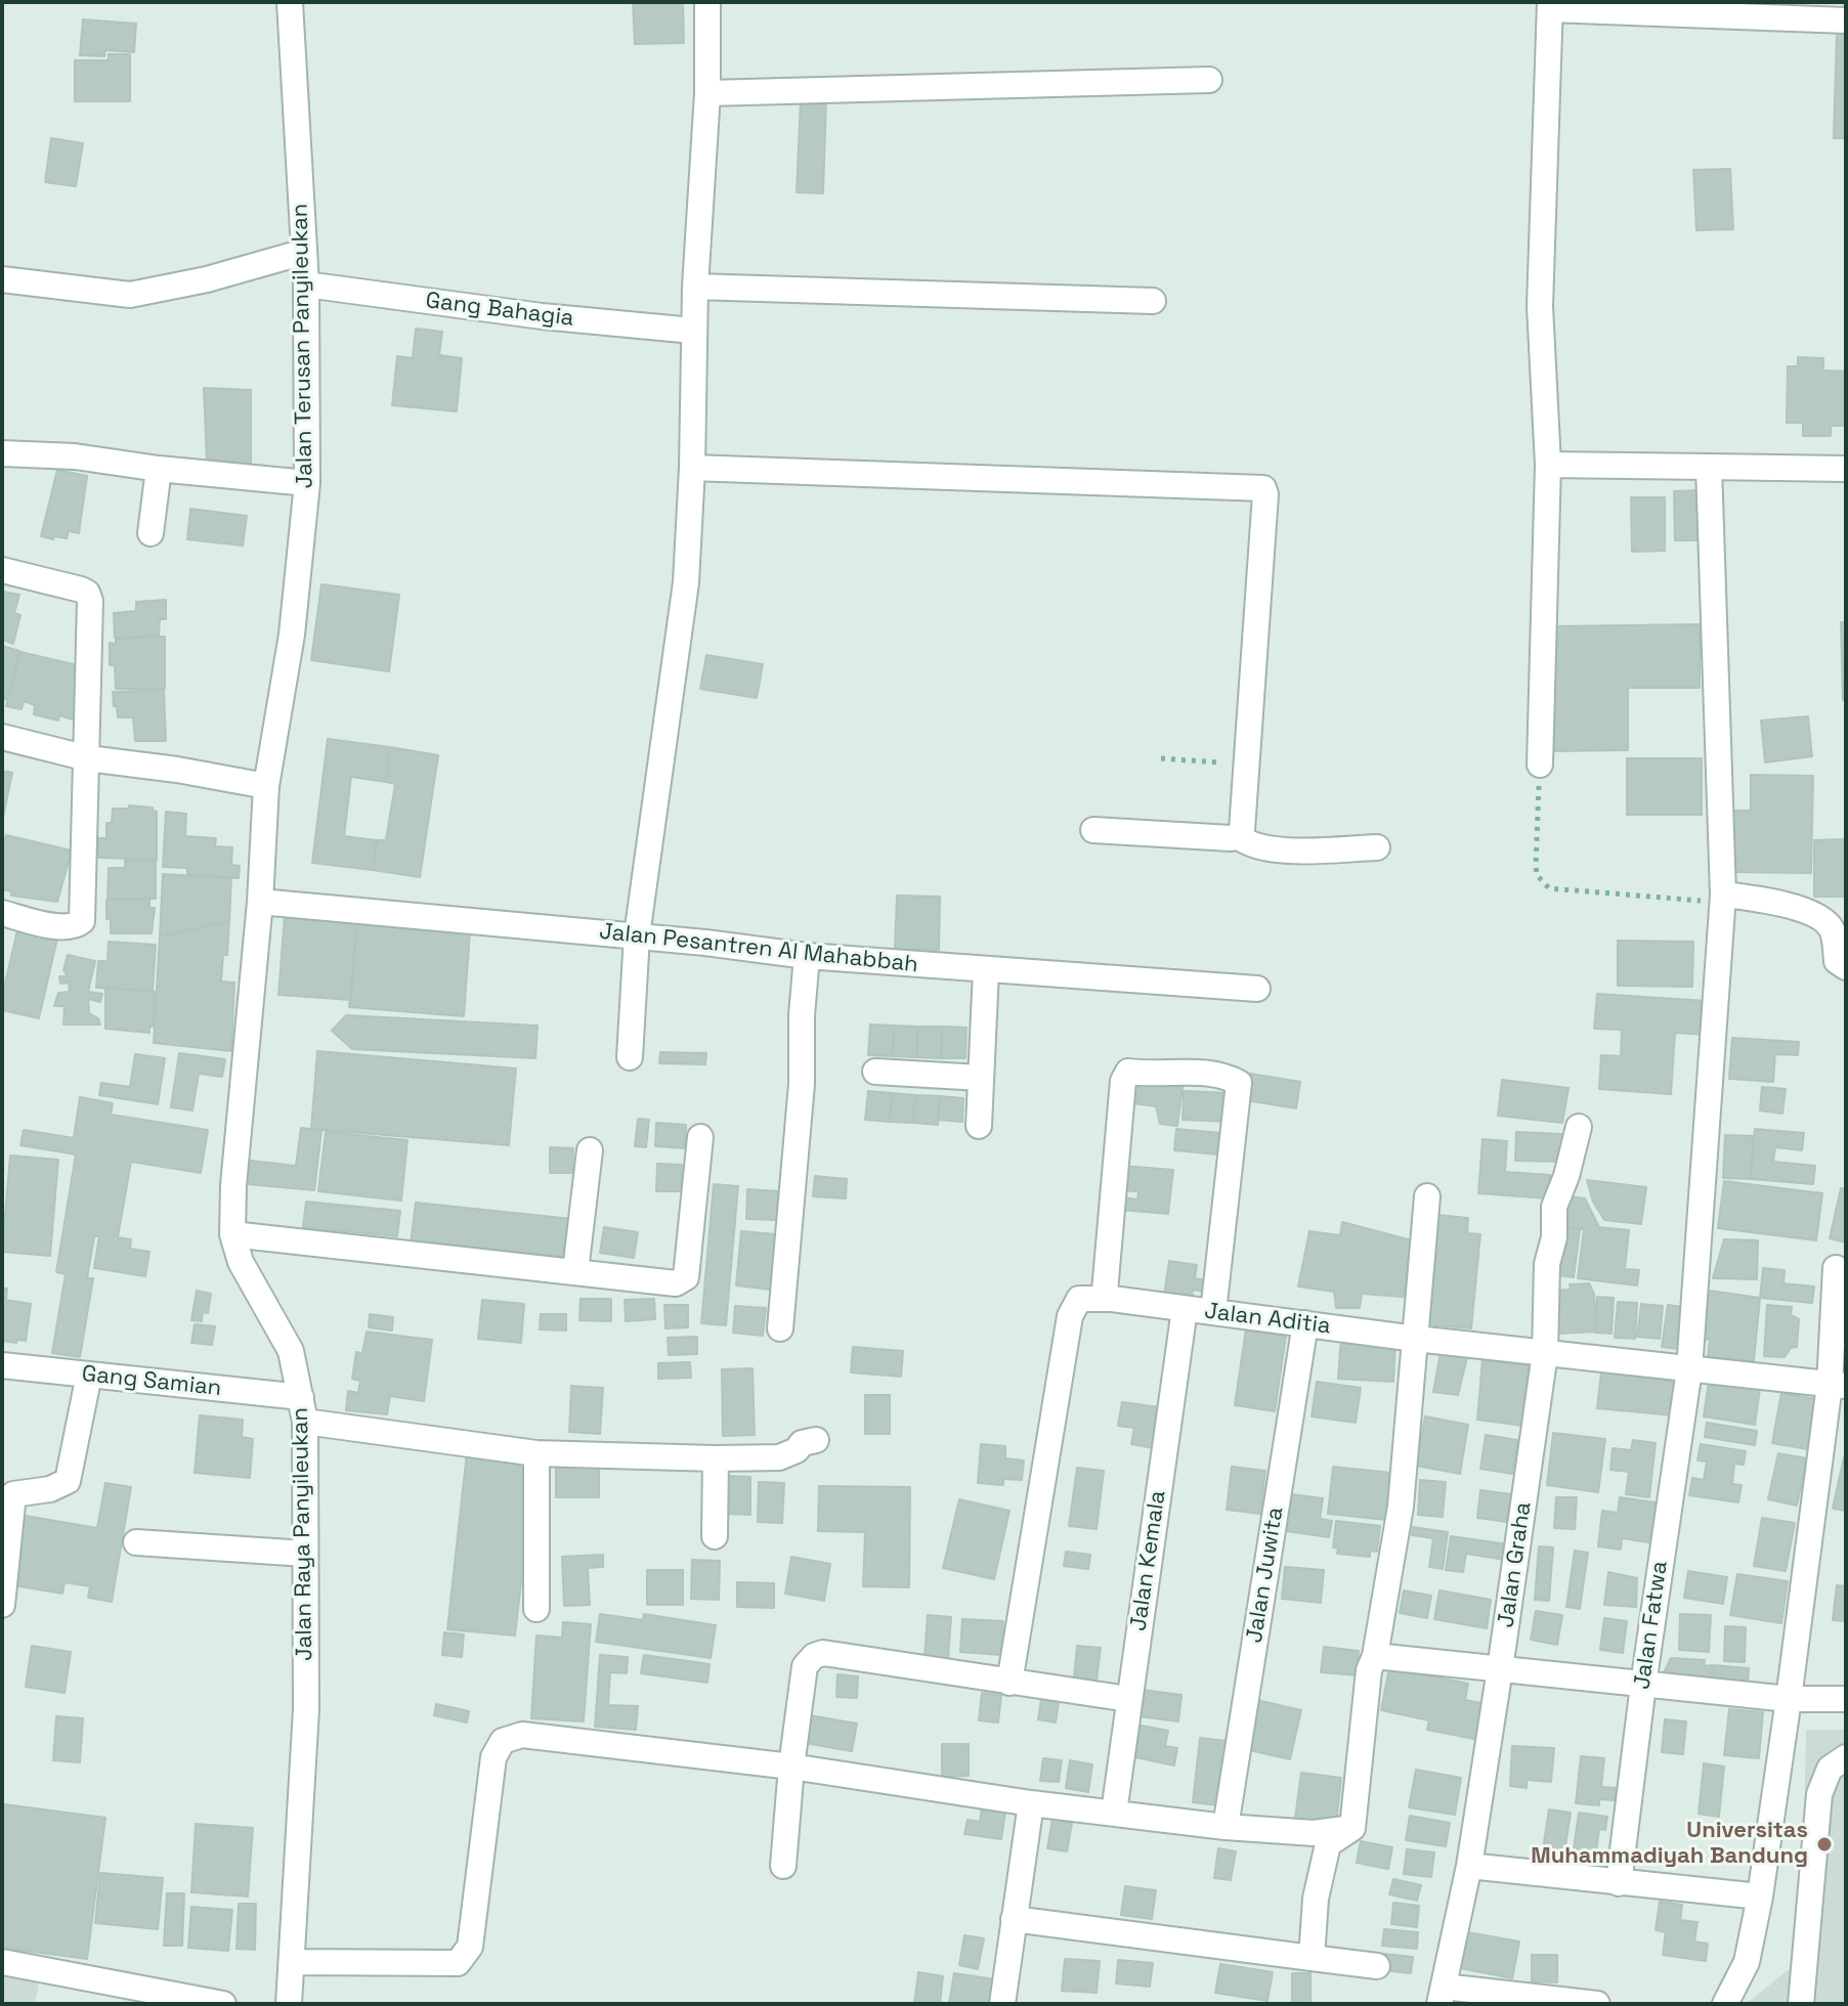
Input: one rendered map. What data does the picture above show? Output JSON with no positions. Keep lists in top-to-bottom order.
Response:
{
  "streets": {
    "street": [
      "Gang Bahagia",
      "Jalan Terusan Panyileukan",
      "Jalan Pesantren Al Mahabbah",
      "Jalan Aditia",
      "Gang Samian",
      "Jalan Raya Panyileukan",
      "Jalan Kemala",
      "Jalan Graha",
      "Jalan Juwita",
      "Jalan Fatwa"
    ]
  },
  "crossings": [
    ["Gang Bahagia", "Jalan Terusan Panyileukan"],
    ["Jalan Terusan Panyileukan", "Jalan Raya Panyileukan"],
    ["Jalan Pesantren Al Mahabbah", "Jalan Raya Panyileukan"],
    ["Jalan Aditia", "Jalan Kemala"],
    ["Jalan Aditia", "Jalan Graha"],
    ["Jalan Aditia", "Jalan Juwita"],
    ["Jalan Aditia", "Jalan Fatwa"],
    ["Gang Samian", "Jalan Raya Panyileukan"]
  ],
  "places": ["Universitas Muhammadiyah Bandung"]
}
